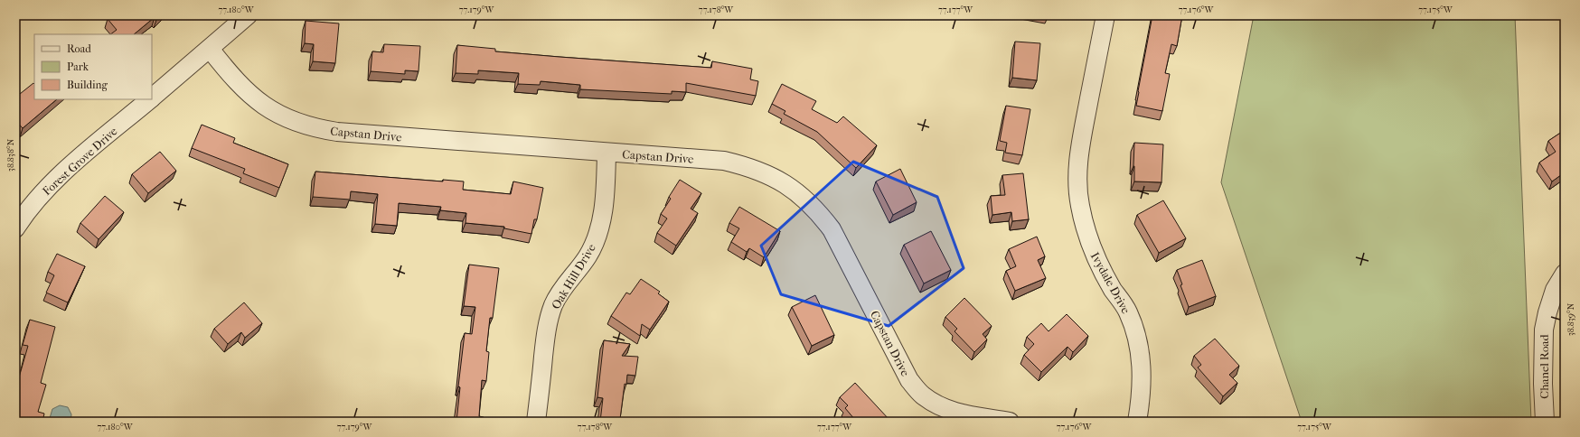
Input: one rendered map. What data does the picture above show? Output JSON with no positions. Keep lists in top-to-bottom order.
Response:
{
  "streets": {
    "street": [
      "Capstan Drive",
      "Forest Grove Drive",
      "Oak Hill Drive",
      "Ivydale Drive",
      "Chanel Road"
    ]
  },
  "crossings": [
    ["Capstan Drive", "Forest Grove Drive"],
    ["Capstan Drive", "Oak Hill Drive"]
  ],
  "legend": ["Road", "Park", "Building"],
  "coordinates": [
    "77.180°W",
    "77.179°W",
    "77.178°W",
    "77.177°W",
    "77.176°W",
    "77.175°W",
    "38.838°N",
    "38.839°N"
  ]
}
